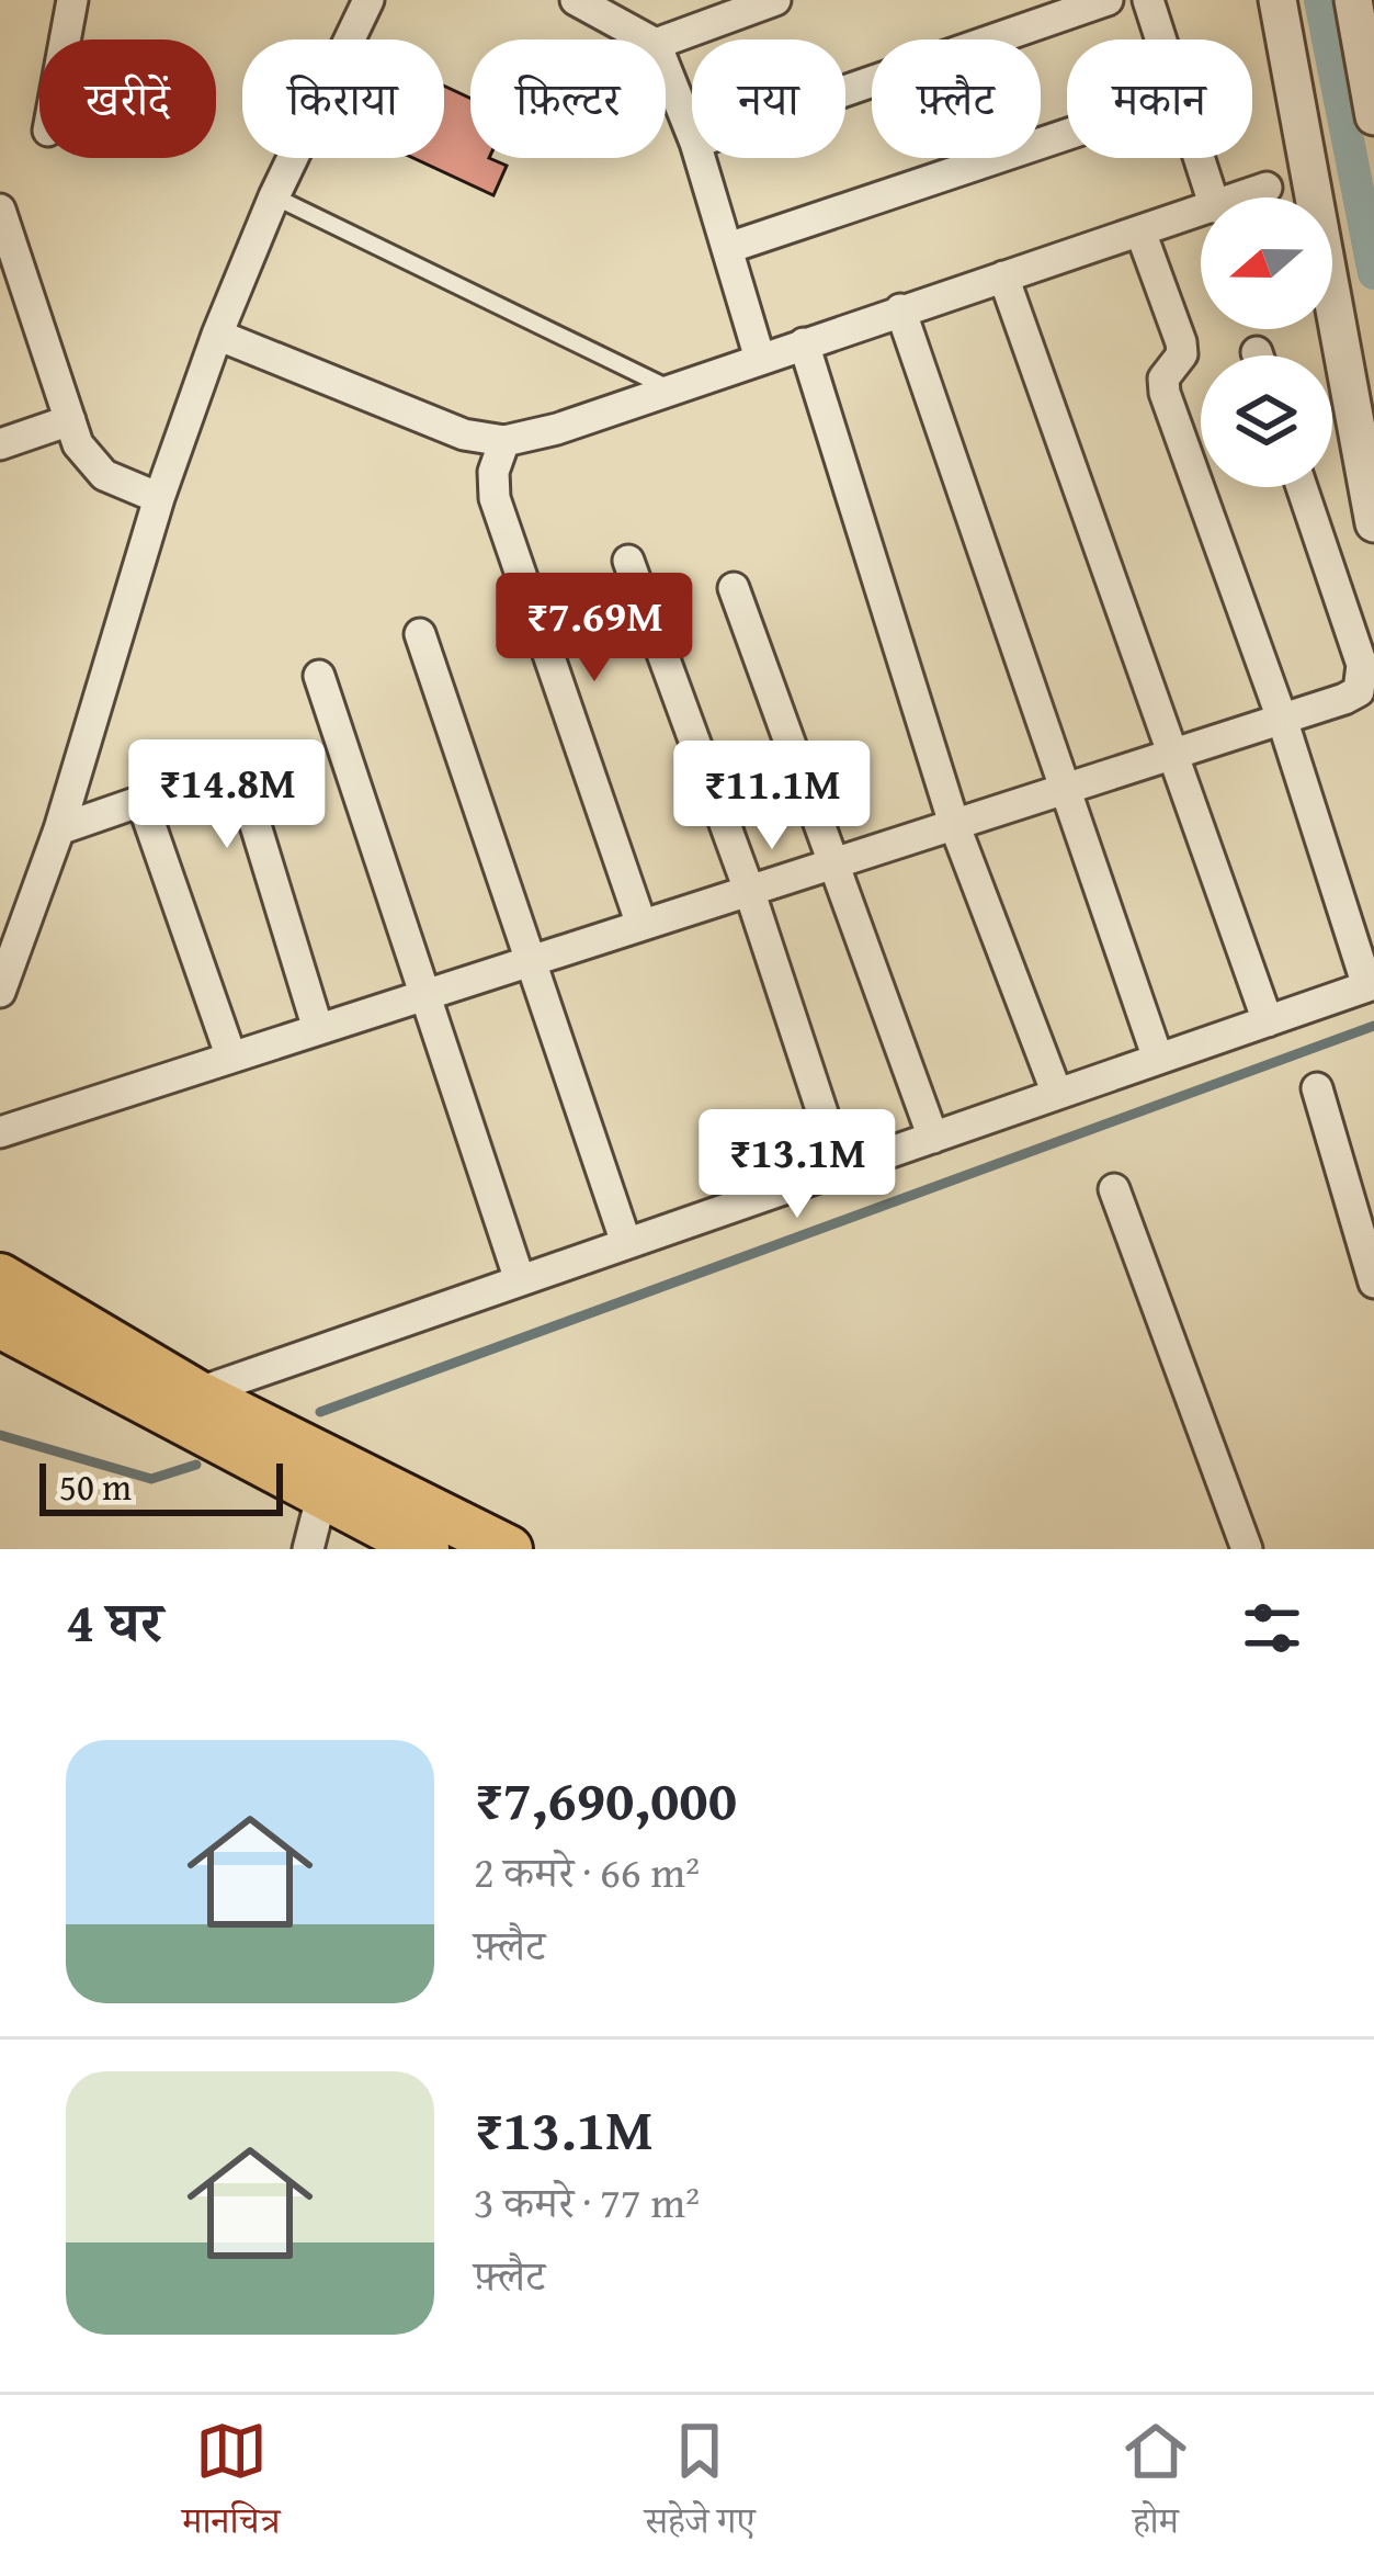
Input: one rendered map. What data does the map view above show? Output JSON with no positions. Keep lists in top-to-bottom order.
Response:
{
  "scale_bar": "50 m",
  "north": "left",
  "page": {
    "chip": [
      "खरीदें",
      "किराया",
      "फ़िल्टर",
      "नया",
      "फ़्लैट",
      "मकान"
    ],
    "price": [
      "₹7.69M",
      "₹14.8M",
      "₹11.1M",
      "₹13.1M"
    ],
    "scale": "50 m",
    "heading": "4 घर",
    "list": [
      {
        "name": "₹7,690,000",
        "note": "2 कमरे · 66 m² · फ़्लैट"
      },
      {
        "name": "₹13.1M",
        "note": "3 कमरे · 77 m² · फ़्लैट"
      }
    ],
    "tabs": ["मानचित्र", "सहेजे गए", "होम"]
  }
}
